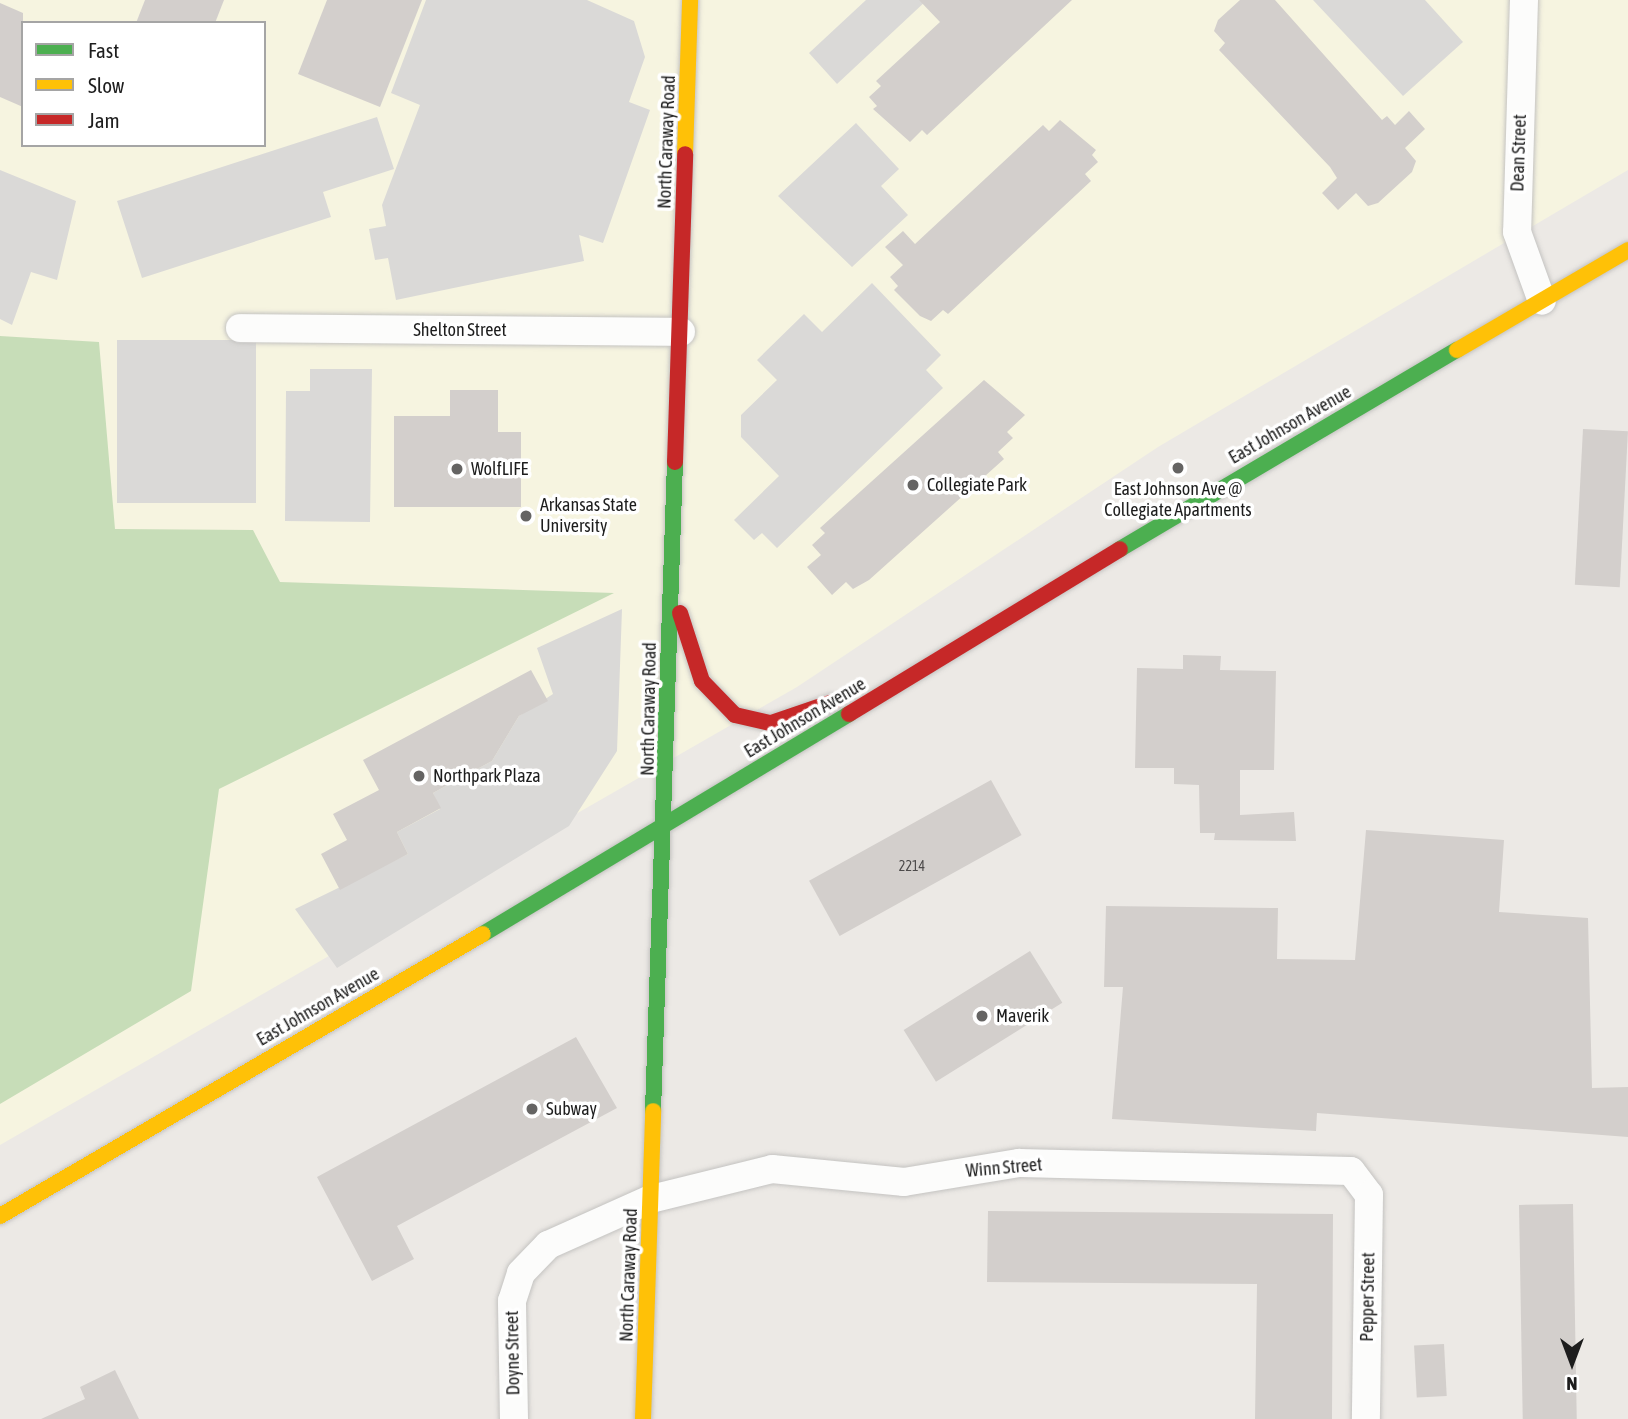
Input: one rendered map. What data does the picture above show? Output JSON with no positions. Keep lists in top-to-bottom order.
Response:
{
  "streets": {
    "main road": ["North Caraway Road", "East Johnson Avenue"],
    "street": [
      "Dean Street",
      "Shelton Street",
      "Winn Street",
      "Pepper Street",
      "Doyne Street"
    ]
  },
  "crossings": [
    ["North Caraway Road", "Shelton Street"],
    ["North Caraway Road", "East Johnson Avenue"],
    ["North Caraway Road", "Winn Street"],
    ["North Caraway Road", "Doyne Street"],
    ["Dean Street", "East Johnson Avenue"],
    ["Winn Street", "Pepper Street"],
    ["Winn Street", "Doyne Street"]
  ],
  "places": [
    "East Johnson Ave @ Collegiate Apartments",
    "WolfLIFE",
    "Collegiate Park",
    "Arkansas State University",
    "Northpark Plaza",
    "Maverik",
    "Subway"
  ],
  "house_numbers": ["2214"],
  "legend": ["Fast", "Slow", "Jam"],
  "north": "bottom"
}
